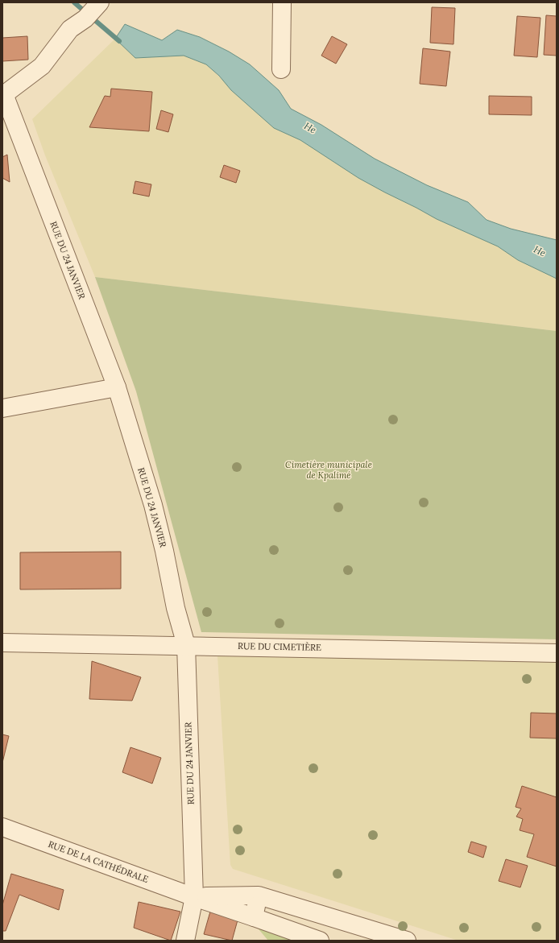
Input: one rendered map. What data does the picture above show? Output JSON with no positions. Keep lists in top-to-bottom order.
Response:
{
  "streets": {
    "street": ["RUE DU 24 JANVIER", "RUE DU CIMETIÈRE", "RUE DE LA CATHÉDRALE"]
  },
  "crossings": [
    ["RUE DU 24 JANVIER", "RUE DU CIMETIÈRE"],
    ["RUE DU 24 JANVIER", "RUE DE LA CATHÉDRALE"]
  ],
  "water": ["He"],
  "parks": ["Cimetière municipale de Kpalimé"]
}
